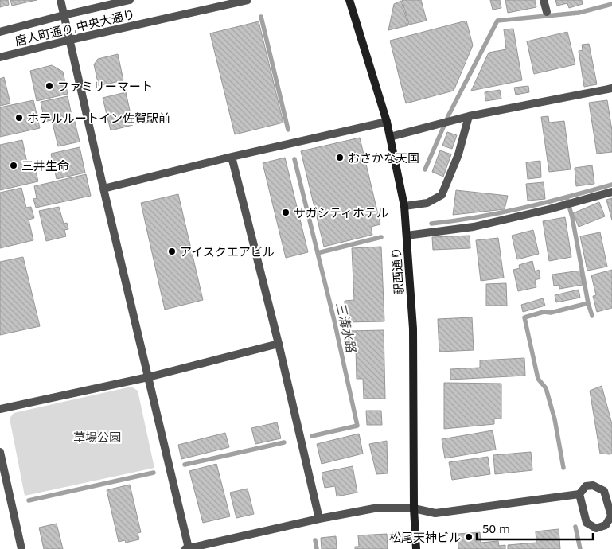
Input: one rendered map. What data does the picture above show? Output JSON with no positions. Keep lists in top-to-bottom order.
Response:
{
  "streets": {
    "main road": ["駅西通り"],
    "street": ["唐人町通り,中央大通り"]
  },
  "water": ["三溝水路"],
  "parks": ["草場公園"],
  "places": [
    "ファミリーマート",
    "ホテルルートイン佐賀駅前",
    "おさかな天国",
    "三井生命",
    "サガシティホテル",
    "アイスクエアビル",
    "松尾天神ビル"
  ],
  "scale_bar": "50 m"
}
